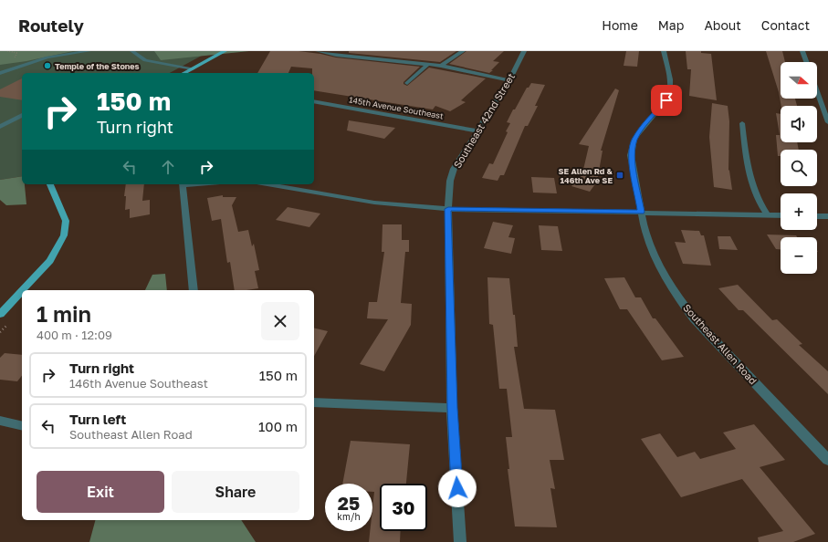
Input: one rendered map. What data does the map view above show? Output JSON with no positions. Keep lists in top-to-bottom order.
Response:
{
  "streets": {
    "street": ["145th Avenue Southeast", "Southeast 42nd Street", "Southeast Allen Road"]
  },
  "crossings": [
    ["145th Avenue Southeast", "Southeast 42nd Street"]
  ],
  "places": {
    "other": ["Temple of the Stones"],
    "transit": ["SE Allen Rd & 146th Ave SE"]
  },
  "north": "right",
  "page": {
    "header": "Routely",
    "nav": [
      "Home",
      "Map",
      "About",
      "Contact"
    ],
    "map_buttons": ["+", "−"],
    "turn": ["150 m", "Turn right"],
    "heading": ["1 min", "400 m · 12:09"],
    "list": [
      {
        "name": "Turn right",
        "note": "146th Avenue Southeast",
        "value": "150 m"
      },
      {
        "name": "Turn left",
        "note": "Southeast Allen Road",
        "value": "100 m"
      }
    ],
    "buttons": ["Exit", "Share"],
    "speed": "25 km/h",
    "limit": "30"
  }
}
